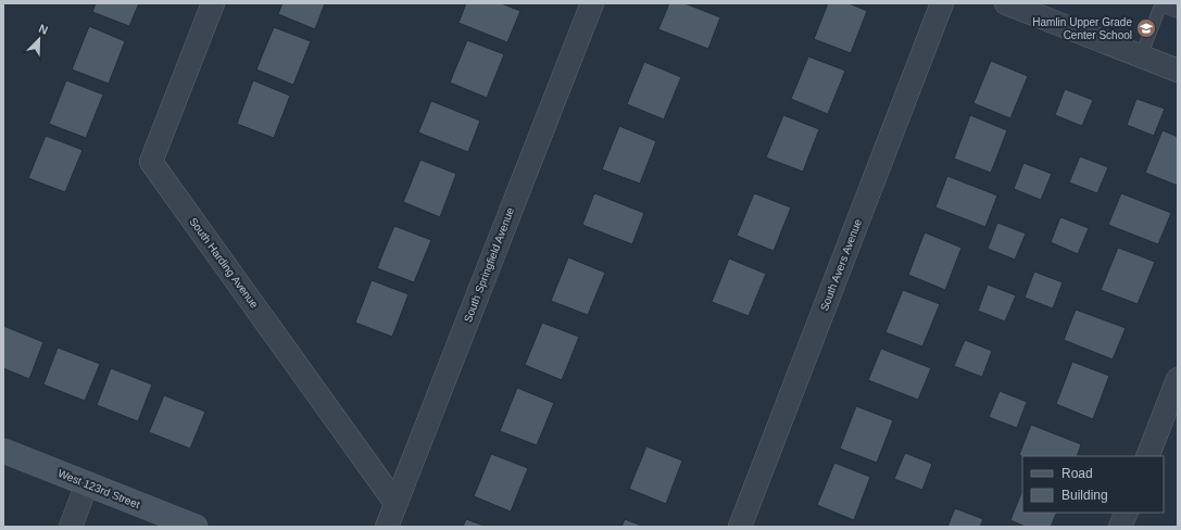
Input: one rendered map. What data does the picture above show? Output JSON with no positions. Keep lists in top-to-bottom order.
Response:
{
  "streets": {
    "street": [
      "South Harding Avenue",
      "South Springfield Avenue",
      "South Avers Avenue",
      "West 123rd Street"
    ]
  },
  "crossings": [
    ["South Harding Avenue", "South Springfield Avenue"]
  ],
  "places": {
    "school or university": ["Hamlin Upper Grade Center School"]
  },
  "legend": ["Road", "Building"],
  "north": "top right"
}
